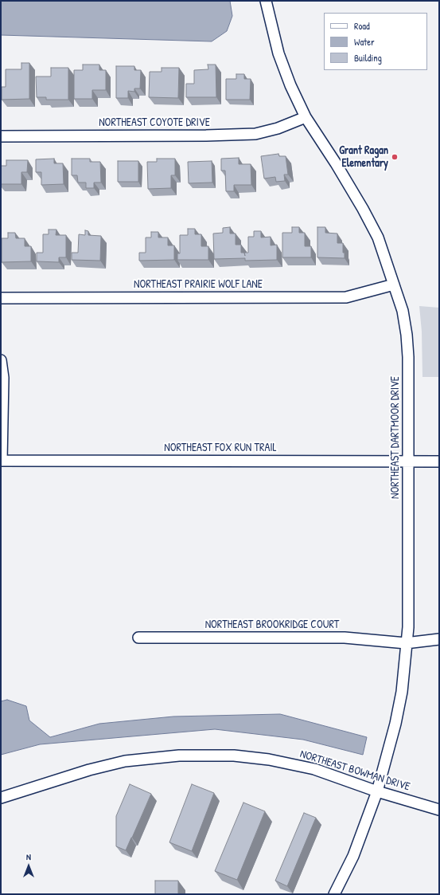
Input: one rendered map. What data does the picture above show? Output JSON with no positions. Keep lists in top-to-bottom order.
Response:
{
  "streets": {
    "street": [
      "NORTHEAST COYOTE DRIVE",
      "NORTHEAST PRAIRIE WOLF LANE",
      "NORTHEAST DARTMOOR DRIVE",
      "NORTHEAST FOX RUN TRAIL",
      "NORTHEAST BROOKRIDGE COURT",
      "NORTHEAST BOWMAN DRIVE"
    ]
  },
  "crossings": [
    ["NORTHEAST COYOTE DRIVE", "NORTHEAST DARTMOOR DRIVE"],
    ["NORTHEAST PRAIRIE WOLF LANE", "NORTHEAST DARTMOOR DRIVE"],
    ["NORTHEAST DARTMOOR DRIVE", "NORTHEAST FOX RUN TRAIL"],
    ["NORTHEAST DARTMOOR DRIVE", "NORTHEAST BROOKRIDGE COURT"],
    ["NORTHEAST DARTMOOR DRIVE", "NORTHEAST BOWMAN DRIVE"]
  ],
  "places": ["Grant Ragan Elementary"],
  "legend": ["Road", "Water", "Building"],
  "north": "top"
}
